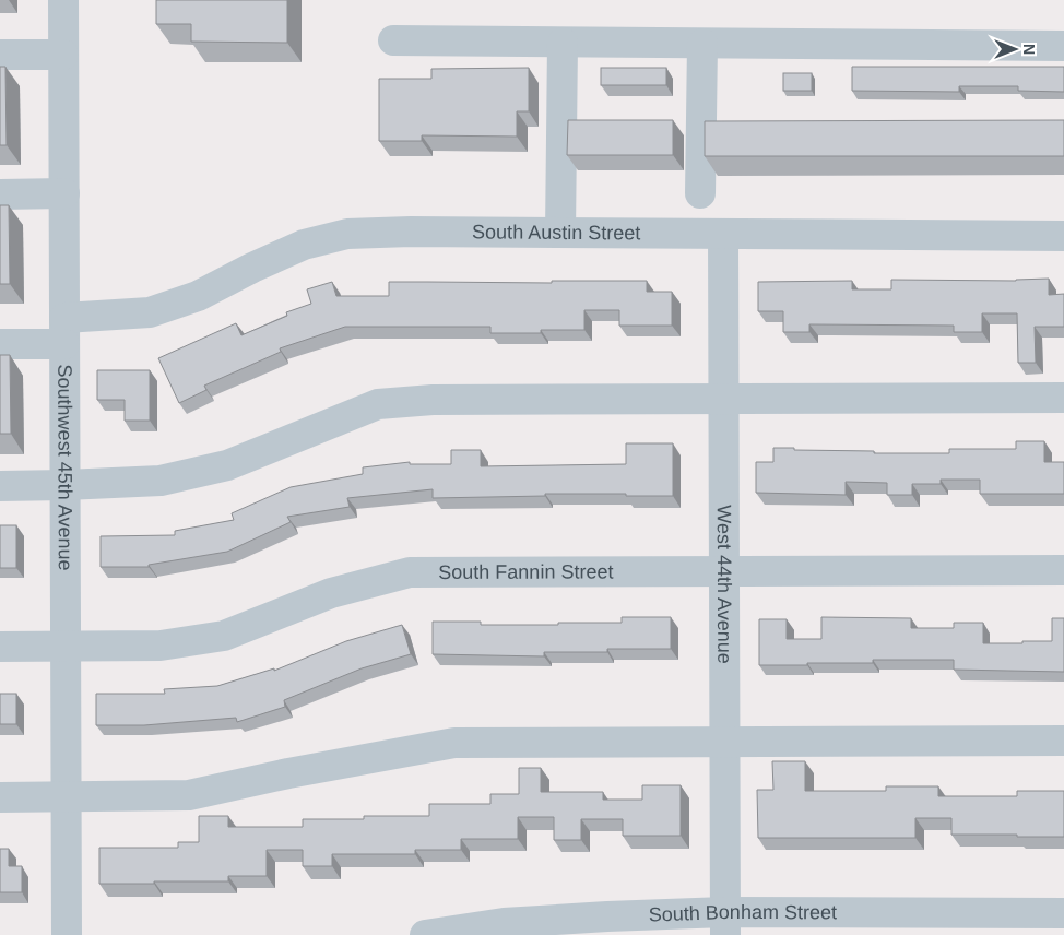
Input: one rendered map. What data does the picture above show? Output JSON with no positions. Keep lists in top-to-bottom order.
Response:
{
  "streets": {
    "street": [
      "South Austin Street",
      "Southwest 45th Avenue",
      "South Fannin Street",
      "West 44th Avenue",
      "South Bonham Street"
    ]
  },
  "crossings": [
    ["South Austin Street", "Southwest 45th Avenue"],
    ["South Austin Street", "West 44th Avenue"],
    ["Southwest 45th Avenue", "South Fannin Street"],
    ["South Fannin Street", "West 44th Avenue"],
    ["West 44th Avenue", "South Bonham Street"]
  ],
  "north": "right"
}
